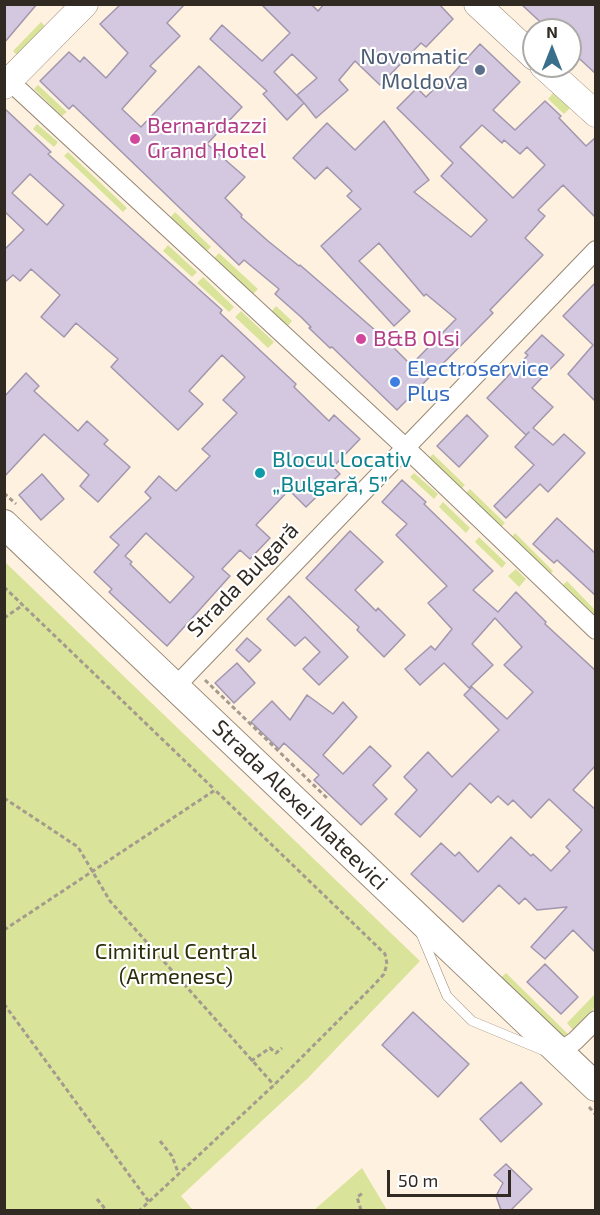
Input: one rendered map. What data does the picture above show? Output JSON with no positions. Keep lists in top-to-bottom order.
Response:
{
  "streets": {
    "main road": ["Strada Alexei Mateevici"],
    "street": ["Strada Bulgară"]
  },
  "crossings": [
    ["Strada Bulgară", "Strada Alexei Mateevici"]
  ],
  "parks": ["Cimitirul Central (Armenesc)"],
  "places": [
    "Novomatic Moldova",
    "Bernardazzi Grand Hotel",
    "B&B Olsi",
    "Electroservice Plus",
    "Blocul Locativ „Bulgară, 5”"
  ],
  "scale_bar": "50 m",
  "north": "top"
}
